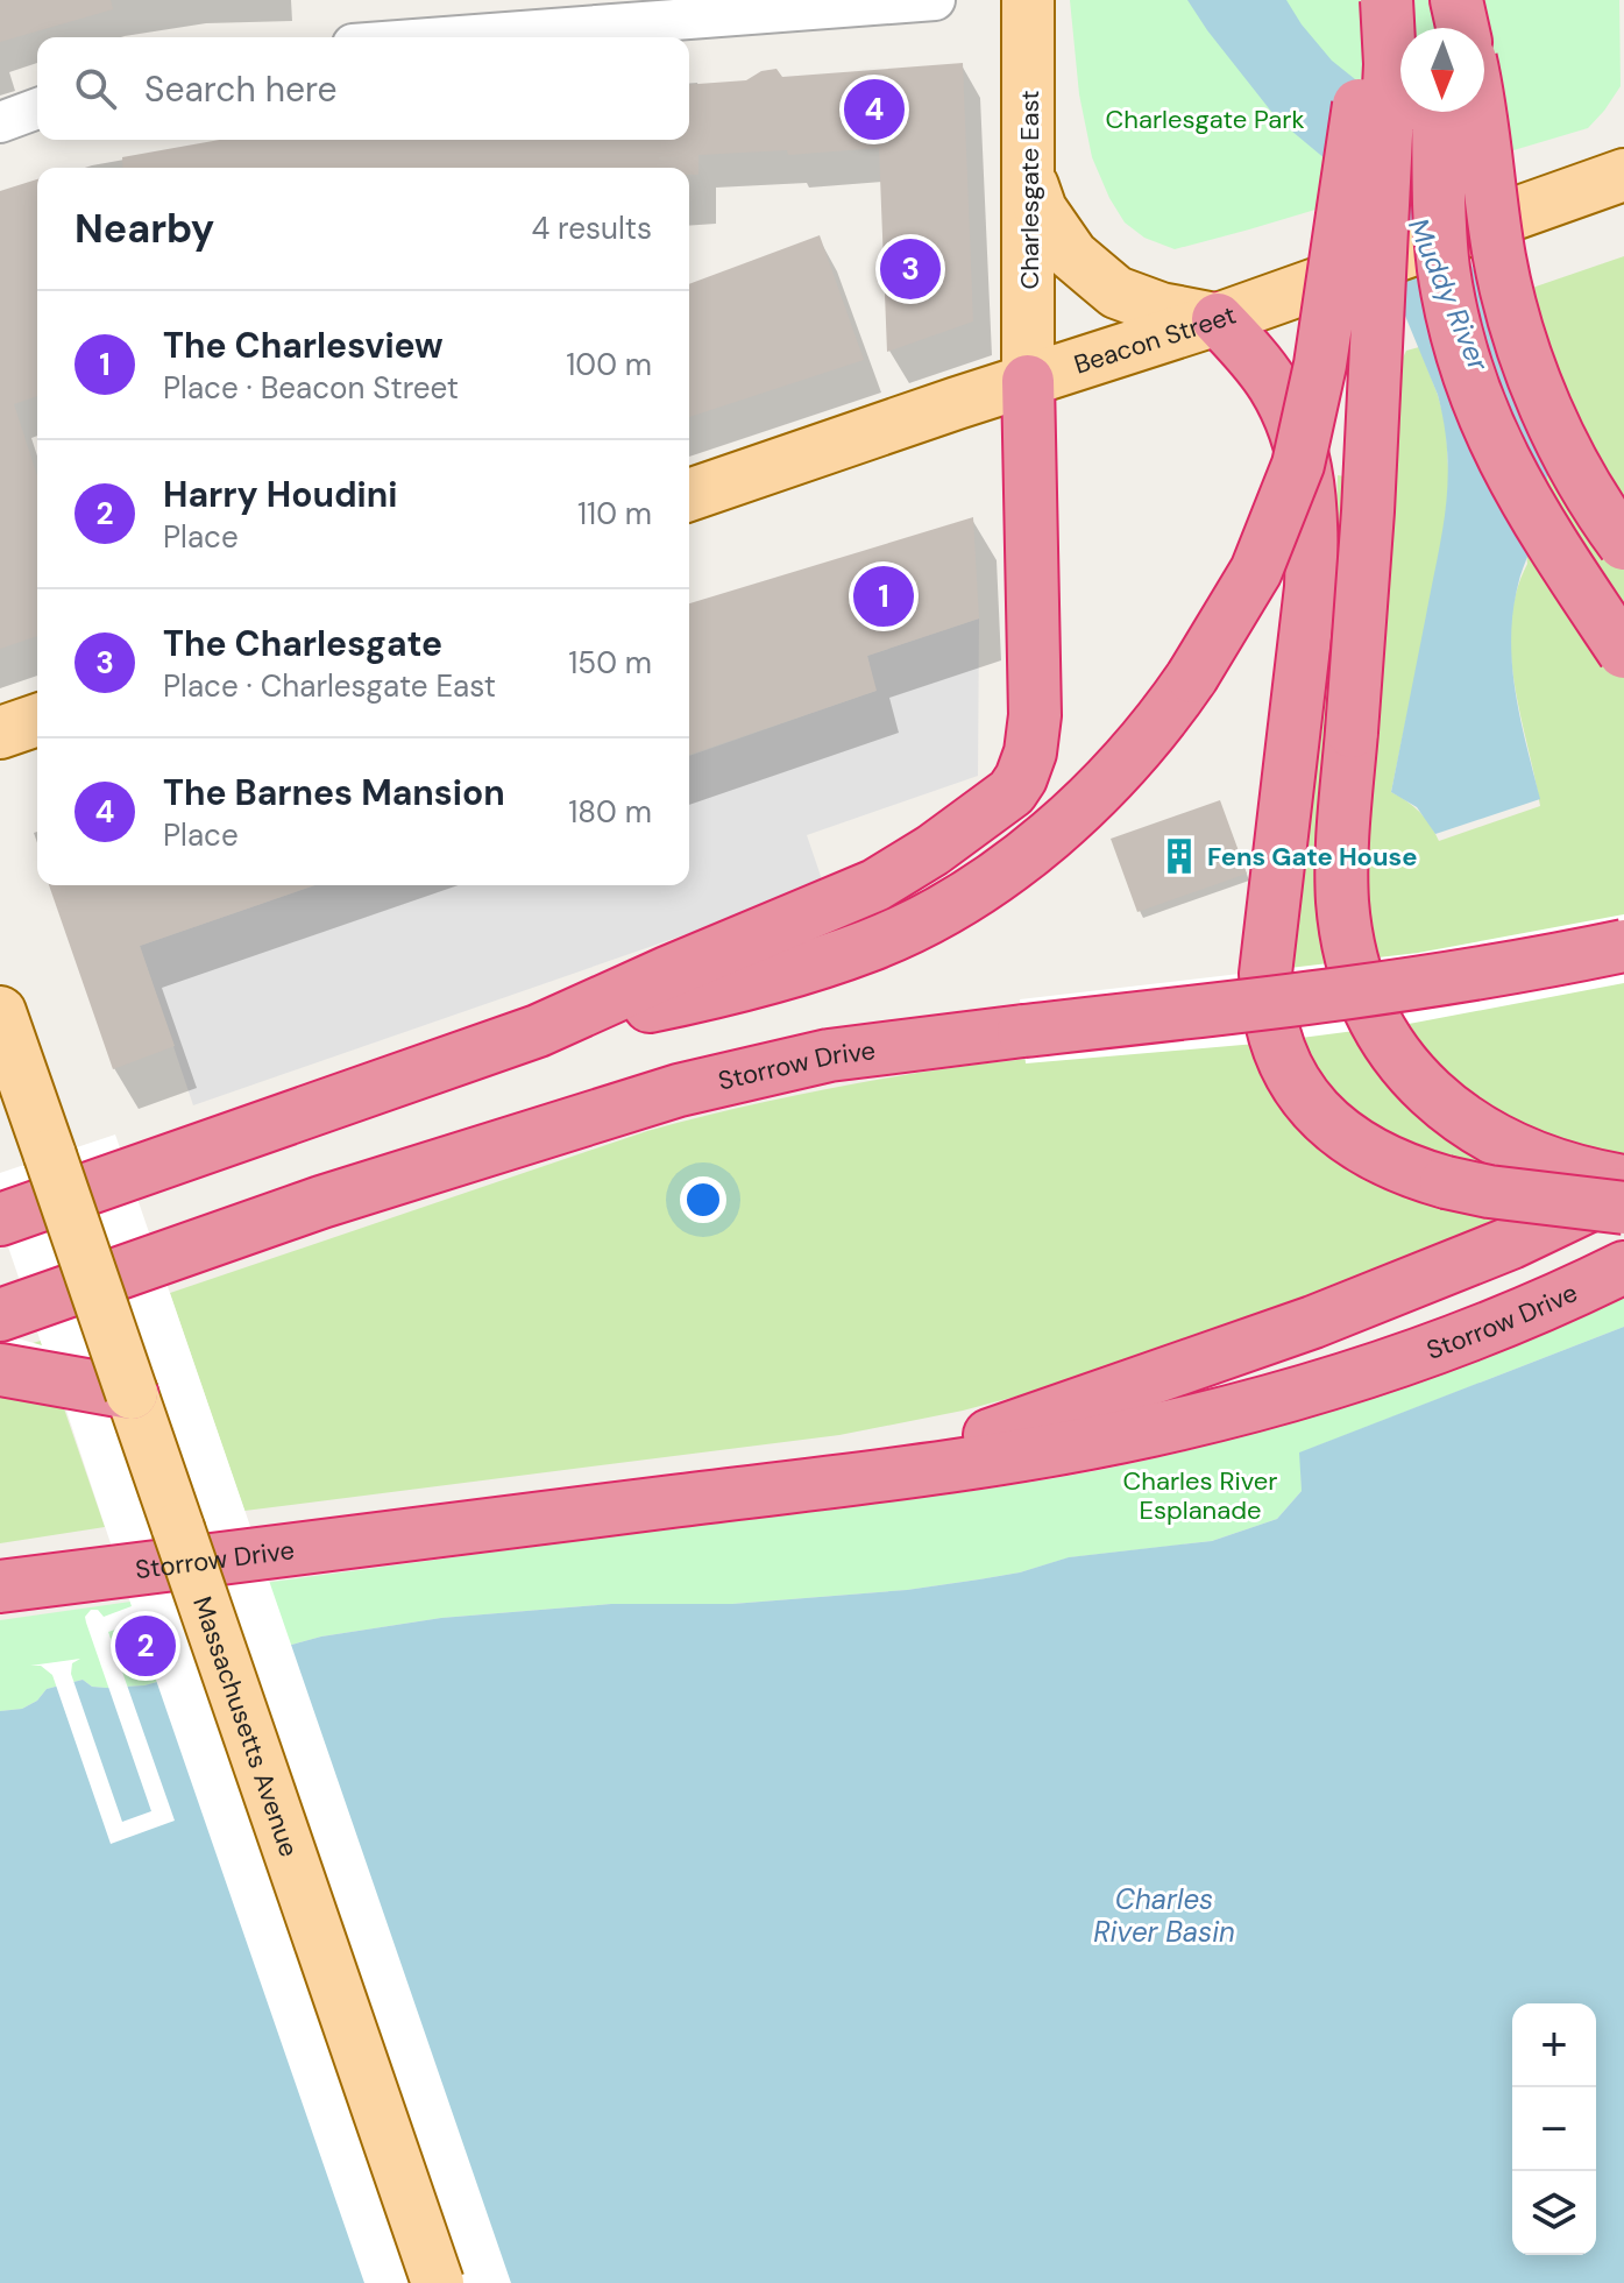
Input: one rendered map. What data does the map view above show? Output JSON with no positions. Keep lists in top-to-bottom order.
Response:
{
  "streets": {
    "highway": ["Storrow Drive"],
    "main road": ["Charlesgate East", "Beacon Street", "Massachusetts Avenue"]
  },
  "crossings": [
    ["Charlesgate East", "Beacon Street"]
  ],
  "water": ["Muddy River", "Charles River Basin"],
  "parks": ["Charlesgate Park", "Charles River Esplanade"],
  "places": {
    "building": ["Fens Gate House"]
  },
  "north": "bottom",
  "page": {
    "search": "Search here",
    "pins": [
      "4",
      "3",
      "1",
      "2"
    ],
    "heading": ["Nearby", "4 results"],
    "list": [
      {
        "mark": "1",
        "name": "The Charlesview",
        "note": "Place · Beacon Street",
        "value": "100 m"
      },
      {
        "mark": "2",
        "name": "Harry Houdini",
        "note": "Place",
        "value": "110 m"
      },
      {
        "mark": "3",
        "name": "The Charlesgate",
        "note": "Place · Charlesgate East",
        "value": "150 m"
      },
      {
        "mark": "4",
        "name": "The Barnes Mansion",
        "note": "Place",
        "value": "180 m"
      }
    ],
    "map_buttons": ["+", "−"]
  }
}
